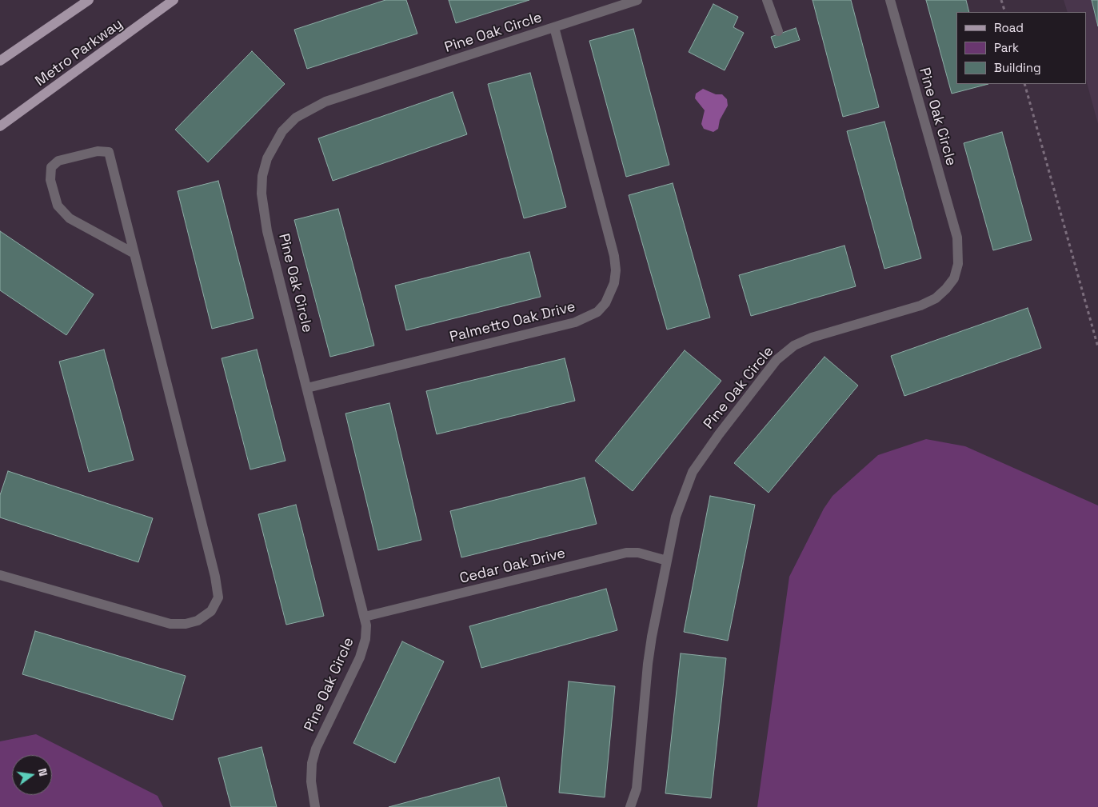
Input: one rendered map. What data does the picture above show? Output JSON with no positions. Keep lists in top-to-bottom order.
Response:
{
  "streets": {
    "main road": ["Metro Parkway"],
    "street": ["Pine Oak Circle", "Palmetto Oak Drive", "Cedar Oak Drive"]
  },
  "crossings": [
    ["Pine Oak Circle", "Palmetto Oak Drive"],
    ["Pine Oak Circle", "Cedar Oak Drive"]
  ],
  "legend": ["Road", "Park", "Building"],
  "north": "right"
}
